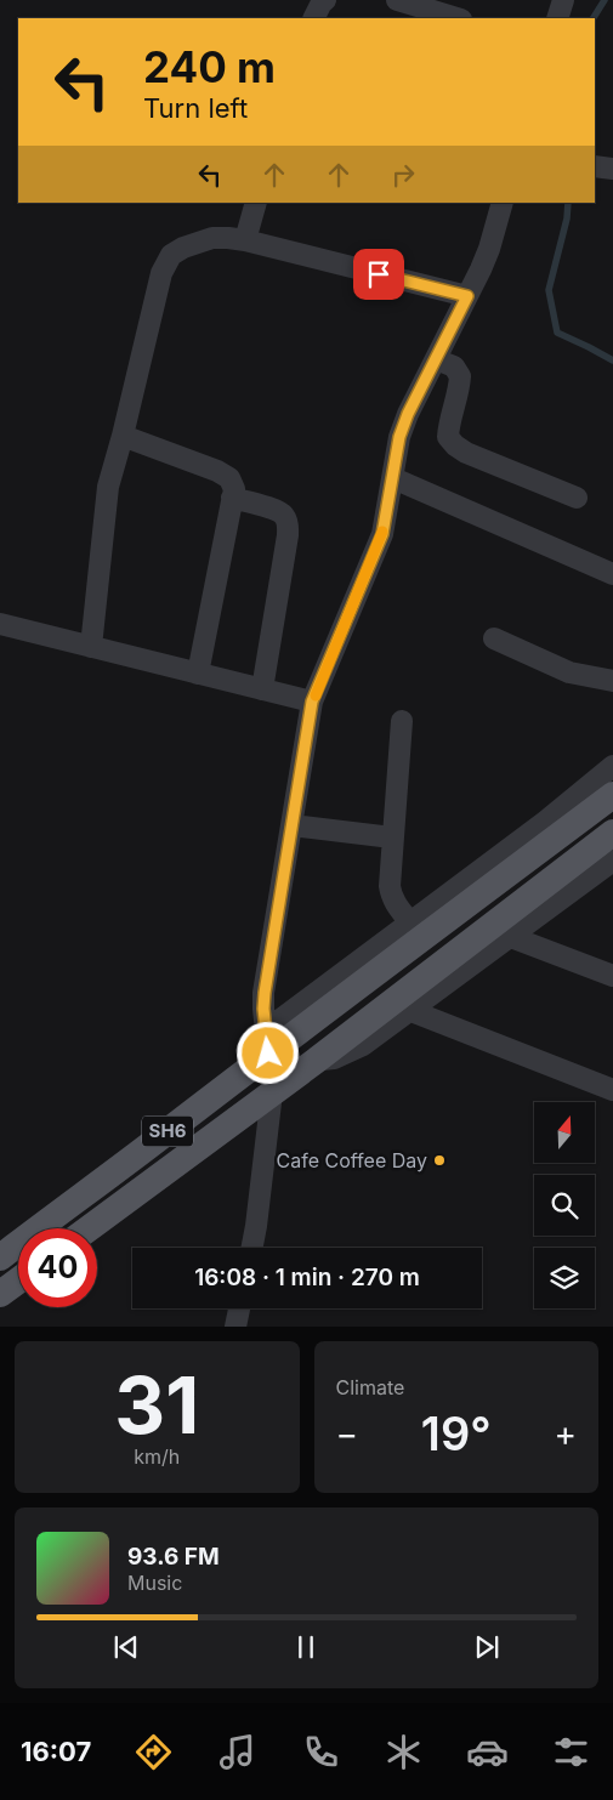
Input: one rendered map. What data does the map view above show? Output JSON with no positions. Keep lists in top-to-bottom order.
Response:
{
  "streets": {
    "main road": ["SH6"]
  },
  "places": ["Cafe Coffee Day"],
  "north": "top",
  "page": {
    "turn": ["240 m", "Turn left"],
    "limit": "40",
    "trip": "16:08 · 1 min · 270 m",
    "tile": [
      ["31", "km/h"],
      "Climate"
    ],
    "heat": ["−", "19°", "+"],
    "song": ["93.6 FM", "Music"],
    "tabs": "16:07"
  }
}
